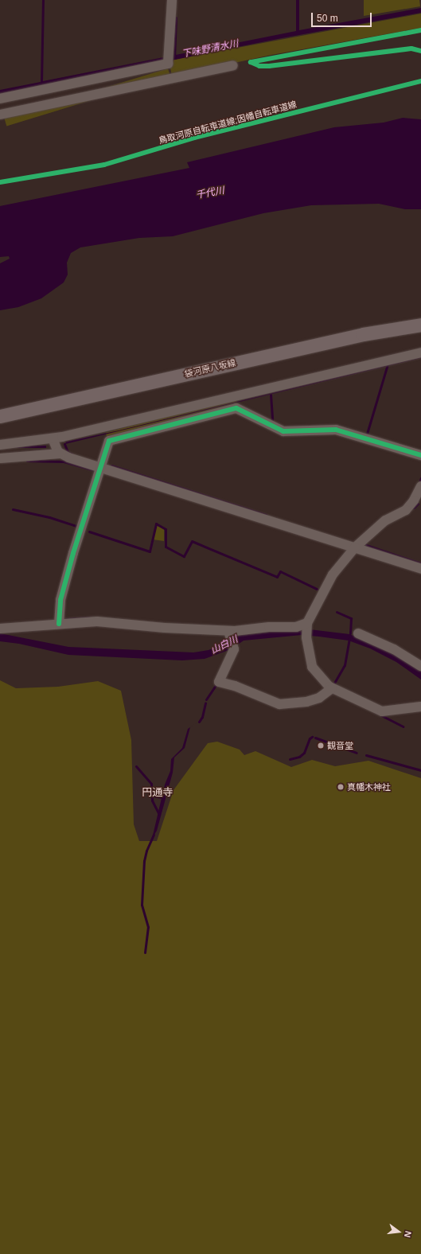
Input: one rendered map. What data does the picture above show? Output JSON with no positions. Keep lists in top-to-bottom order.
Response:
{
  "streets": {
    "main road": ["袋河原八坂線"],
    "cycle path": ["鳥取河原自転車道線;因幡自転車道線"]
  },
  "districts": ["円通寺"],
  "water": ["下味野清水川", "千代川", "山白川"],
  "places": ["観音堂", "真幡木神社"],
  "scale_bar": "50 m",
  "north": "right"
}
